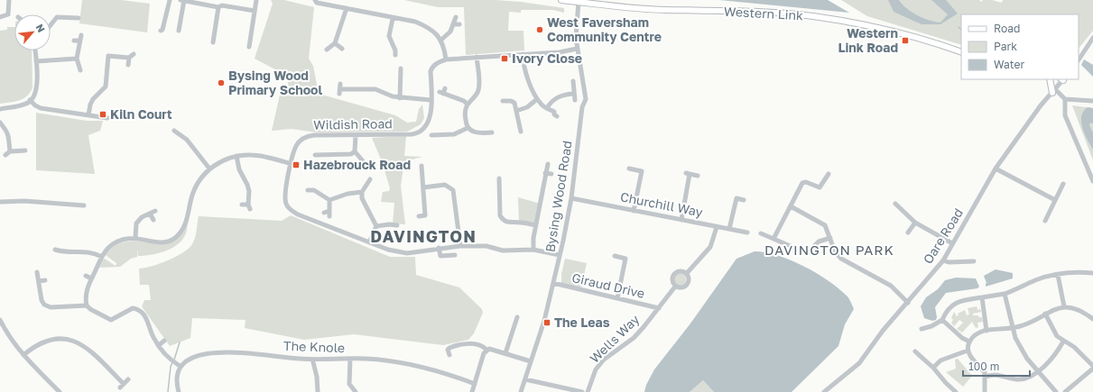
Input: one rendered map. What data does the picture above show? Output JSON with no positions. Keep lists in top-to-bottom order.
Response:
{
  "streets": {
    "main road": ["Western Link"],
    "street": [
      "Wildish Road",
      "Bysing Wood Road",
      "Churchill Way",
      "Oare Road",
      "Giraud Drive",
      "Wells Way",
      "The Knole"
    ]
  },
  "crossings": [
    ["Western Link", "Bysing Wood Road"],
    ["Wildish Road", "Bysing Wood Road"],
    ["Bysing Wood Road", "Churchill Way"],
    ["Bysing Wood Road", "Giraud Drive"],
    ["Churchill Way", "Wells Way"],
    ["Giraud Drive", "Wells Way"]
  ],
  "districts": ["DAVINGTON", "DAVINGTON PARK"],
  "places": {
    "other": ["West Faversham Community Centre", "Bysing Wood Primary School"],
    "transit": [
      "Western Link Road",
      "Ivory Close",
      "Kiln Court",
      "Hazebrouck Road",
      "The Leas"
    ]
  },
  "legend": ["Road", "Park", "Water"],
  "scale_bar": "100 m",
  "north": "top right"
}
